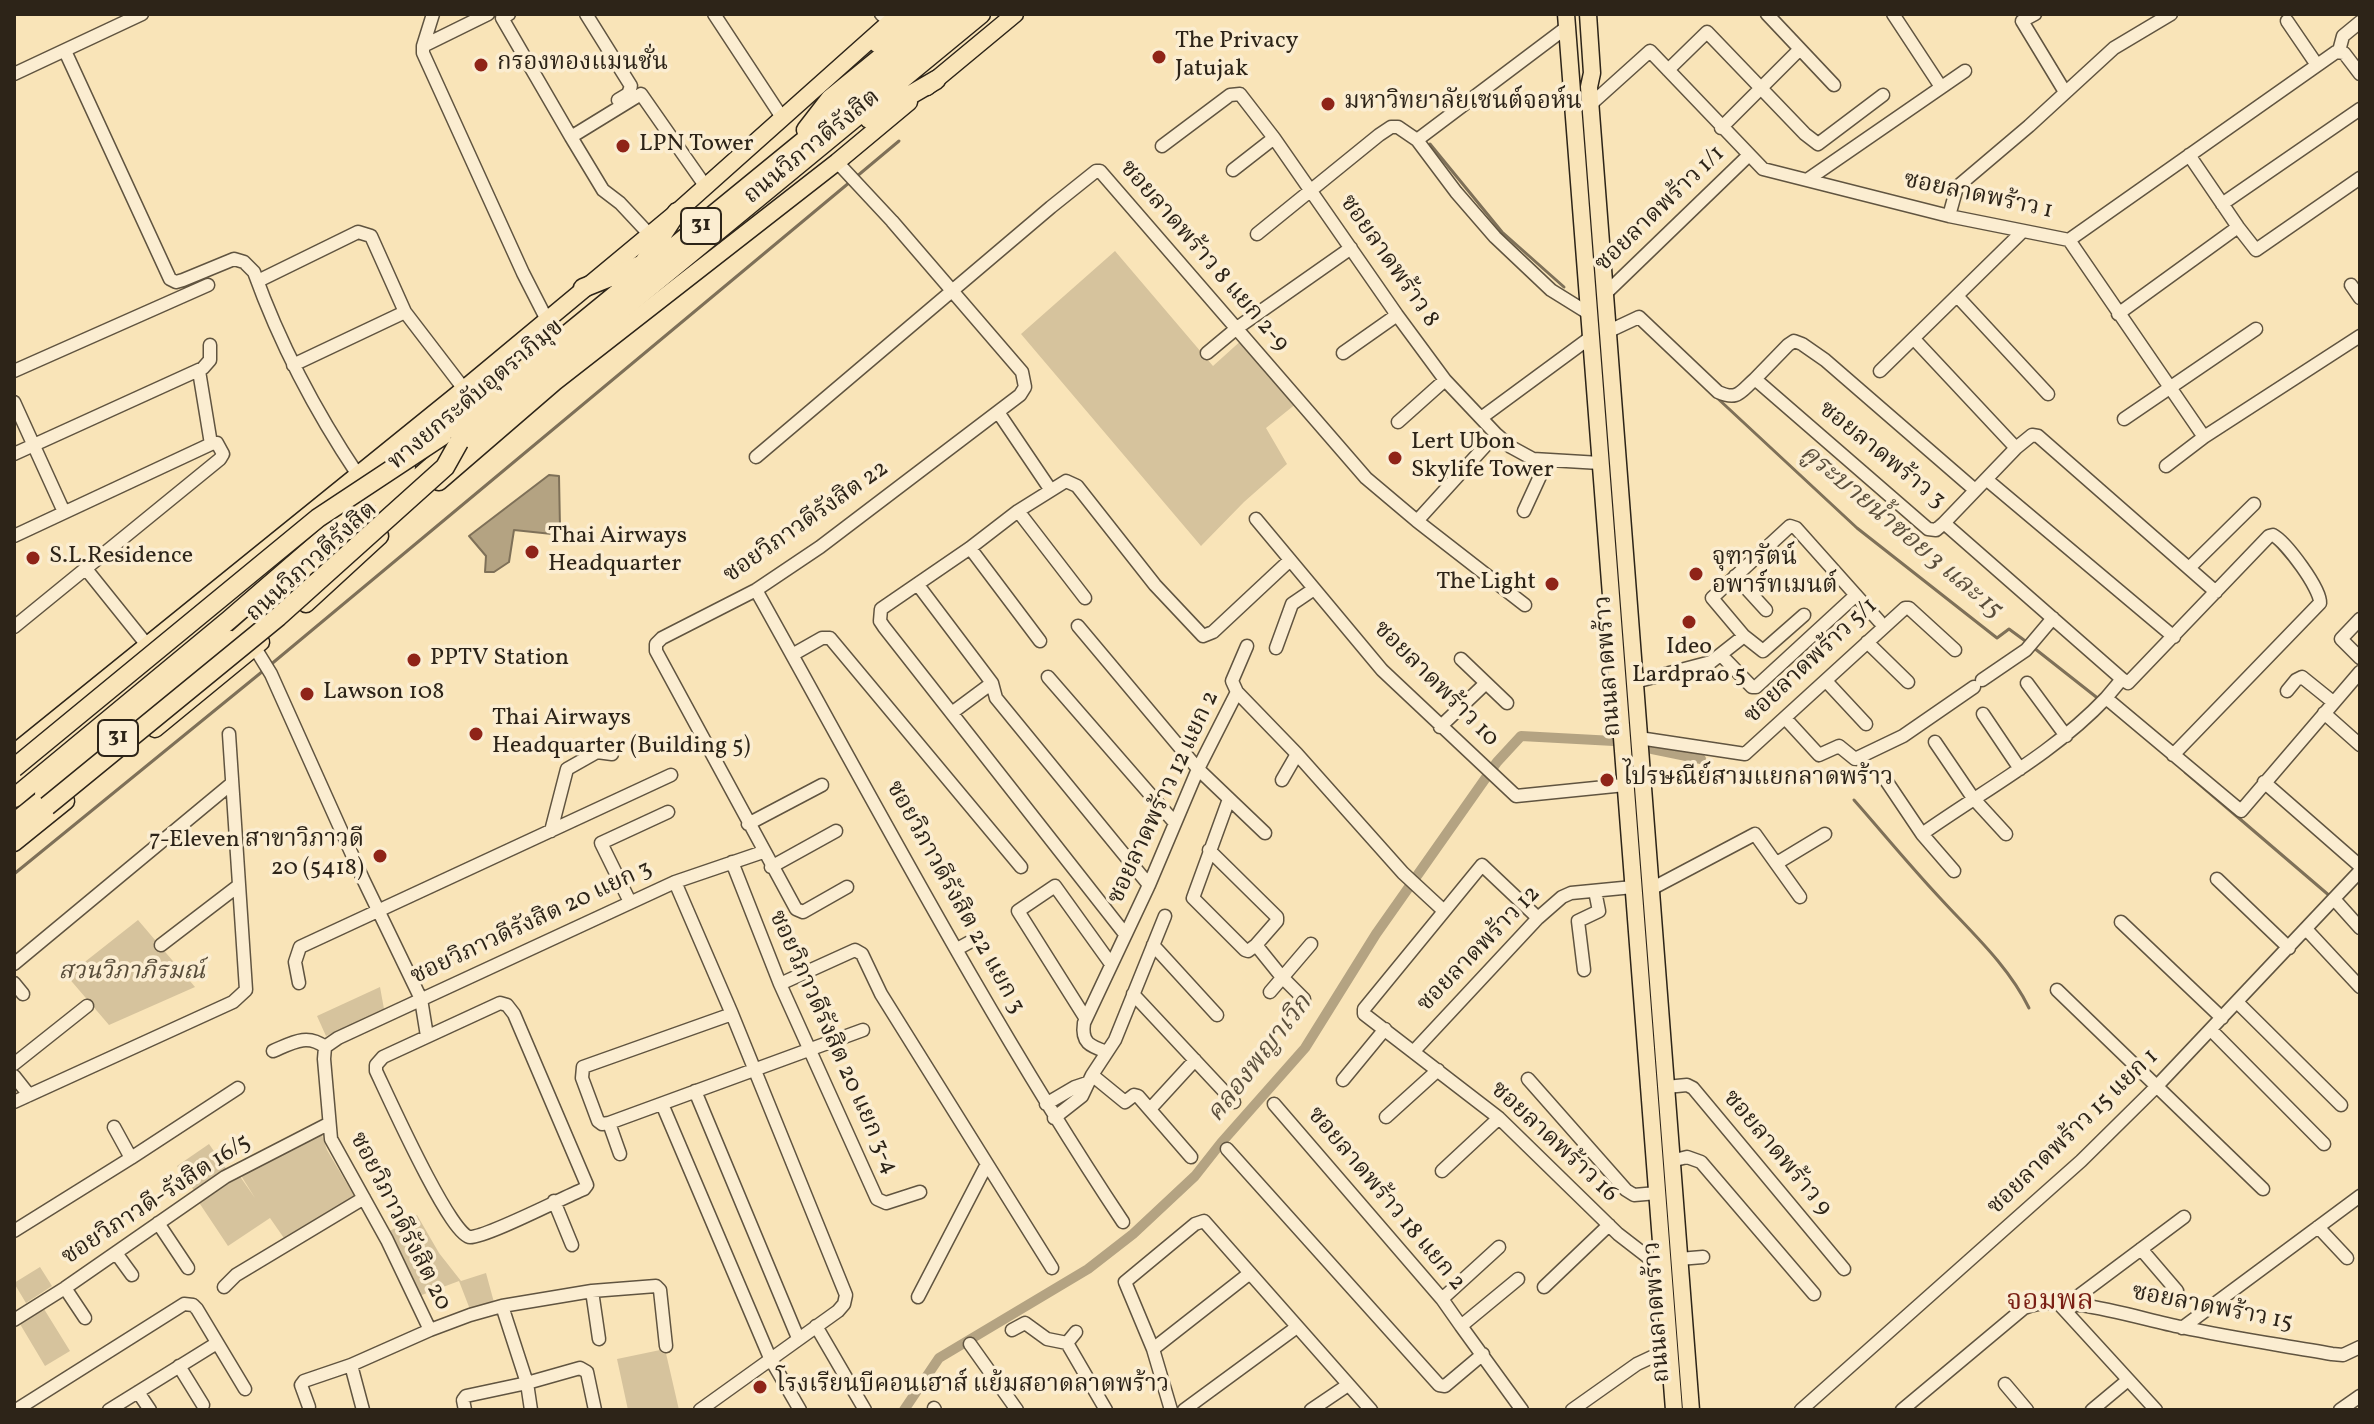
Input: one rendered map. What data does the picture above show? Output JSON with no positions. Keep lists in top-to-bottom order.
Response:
{
  "streets": {
    "highway": ["ถนนวิภาวดีรังสิต", "31", "ทางยกระดับอุตราภิมุข"],
    "main road": ["ถนนลาดพร้าว"],
    "street": [
      "ซอยลาดพร้าว 1",
      "ซอยลาดพร้าว 1/1",
      "ซอยลาดพร้าว 8 แยก 2-9",
      "ซอยลาดพร้าว 8",
      "ซอยลาดพร้าว 3",
      "ซอยวิภาวดีรังสิต 22",
      "ซอยลาดพร้าว 5/1",
      "ซอยลาดพร้าว 10",
      "ซอยลาดพร้าว 12 แยก 2",
      "ซอยวิภาวดีรังสิต 22 แยก 3",
      "ซอยวิภาวดีรังสิต 20 แยก 3",
      "ซอยลาดพร้าว 12",
      "ซอยวิภาวดีรังสิต 20 แยก 3-4",
      "ซอยลาดพร้าว 15 แยก 1",
      "ซอยลาดพร้าว 16",
      "ซอยลาดพร้าว 9",
      "ซอยลาดพร้าว 18 แยก 2",
      "ซอยวิภาวดี-รังสิต 16/5",
      "ซอยวิภาวดีรังสิต 20",
      "ซอยลาดพร้าว 15"
    ]
  },
  "crossings": [
    ["ถนนวิภาวดีรังสิต", "ทางยกระดับอุตราภิมุข"],
    ["ถนนวิภาวดีรังสิต", "ซอยวิภาวดีรังสิต 22"],
    ["ซอยลาดพร้าว 1", "ซอยลาดพร้าว 1/1"],
    ["ซอยลาดพร้าว 1", "ถนนลาดพร้าว"],
    ["ซอยลาดพร้าว 1/1", "ถนนลาดพร้าว"],
    ["ซอยลาดพร้าว 8 แยก 2-9", "ซอยวิภาวดีรังสิต 22"],
    ["ซอยลาดพร้าว 8", "ถนนลาดพร้าว"],
    ["ซอยวิภาวดีรังสิต 22", "ซอยวิภาวดีรังสิต 22 แยก 3"],
    ["ซอยวิภาวดีรังสิต 22", "ซอยวิภาวดีรังสิต 20 แยก 3"],
    ["ซอยลาดพร้าว 5/1", "ถนนลาดพร้าว"],
    ["ถนนลาดพร้าว", "ซอยลาดพร้าว 10"],
    ["ถนนลาดพร้าว", "ซอยลาดพร้าว 12"],
    ["ถนนลาดพร้าว", "ซอยลาดพร้าว 16"],
    ["ถนนลาดพร้าว", "ซอยลาดพร้าว 9"],
    ["ซอยลาดพร้าว 12 แยก 2", "ซอยวิภาวดีรังสิต 22 แยก 3"],
    ["ซอยวิภาวดีรังสิต 20 แยก 3", "ซอยวิภาวดีรังสิต 20 แยก 3-4"],
    ["ซอยวิภาวดีรังสิต 20 แยก 3", "ซอยวิภาวดีรังสิต 20"],
    ["ซอยลาดพร้าว 12", "ซอยลาดพร้าว 16"],
    ["ซอยวิภาวดี-รังสิต 16/5", "ซอยวิภาวดีรังสิต 20"]
  ],
  "districts": ["จอมพล"],
  "water": ["คูระบายน้ำซอย 3 และ 15", "คลองพญาเวิก"],
  "parks": ["สวนวิภาภิรมณ์"],
  "places": [
    "The Privacy Jatujak",
    "กรองทองแมนชั่น",
    "มหาวิทยาลัยเซนต์จอห์น",
    "LPN Tower",
    "Lert Ubon Skylife Tower",
    "Thai Airways Headquarter",
    "S.L.Residence",
    "จุฑารัตน์ อพาร์ทเมนต์",
    "The Light",
    "Ideo Lardprao 5",
    "PPTV Station",
    "Lawson 108",
    "Thai Airways Headquarter (Building 5)",
    "ไปรษณีย์สามแยกลาดพร้าว",
    "7-Eleven สาขาวิภาวดี 20 (5418)",
    "โรงเรียนบีคอนเฮาส์ แย้มสอาดลาดพร้าว"
  ]
}
